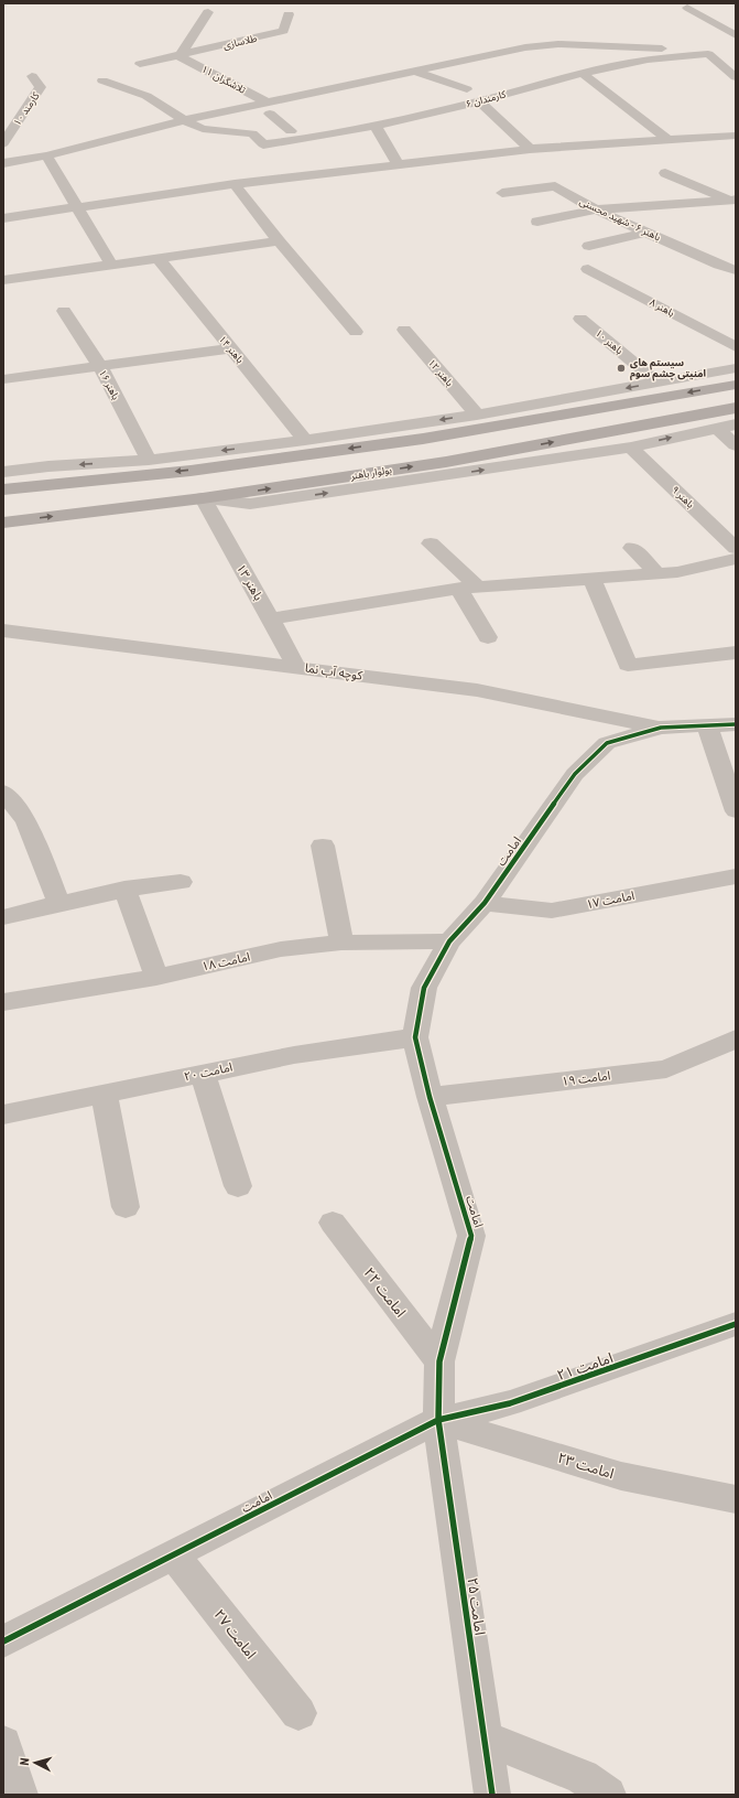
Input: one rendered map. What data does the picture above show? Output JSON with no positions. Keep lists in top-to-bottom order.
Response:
{
  "streets": {
    "street": [
      "طلاسازی",
      "تلاشگران ۱۱",
      "کارمندان ۶",
      "کارمند ۱۰",
      "باهنر ۶ - شهید محسنی",
      "باهنر ۸",
      "باهنر ۱۰",
      "باهنر ۱۴",
      "باهنر ۱۲",
      "باهنر ۱۶",
      "باهنر ۹",
      "باهنر ۱۳",
      "کوچه آب نما",
      "امامت",
      "امامت ۱۷",
      "امامت ۱۸",
      "امامت ۲۰",
      "امامت ۱۹",
      "امامت ۲۲",
      "امامت ۲۱",
      "امامت ۲۳",
      "امامت ۲۵",
      "امامت ۲۷"
    ]
  },
  "crossings": [
    ["طلاسازی", "تلاشگران ۱۱"],
    ["باهنر ۱۳", "کوچه آب نما"],
    ["کوچه آب نما", "امامت"],
    ["امامت", "امامت ۱۷"],
    ["امامت", "امامت ۱۸"],
    ["امامت", "امامت ۲۰"],
    ["امامت", "امامت ۱۹"],
    ["امامت", "امامت ۲۲"],
    ["امامت", "امامت ۲۱"],
    ["امامت", "امامت ۲۳"],
    ["امامت", "امامت ۲۵"],
    ["امامت", "امامت ۲۷"],
    ["امامت ۲۱", "امامت ۲۳"],
    ["امامت ۲۱", "امامت ۲۵"],
    ["امامت ۲۳", "امامت ۲۵"]
  ],
  "places": ["سیستم های امنیتی چشم سوم"],
  "north": "left"
}
